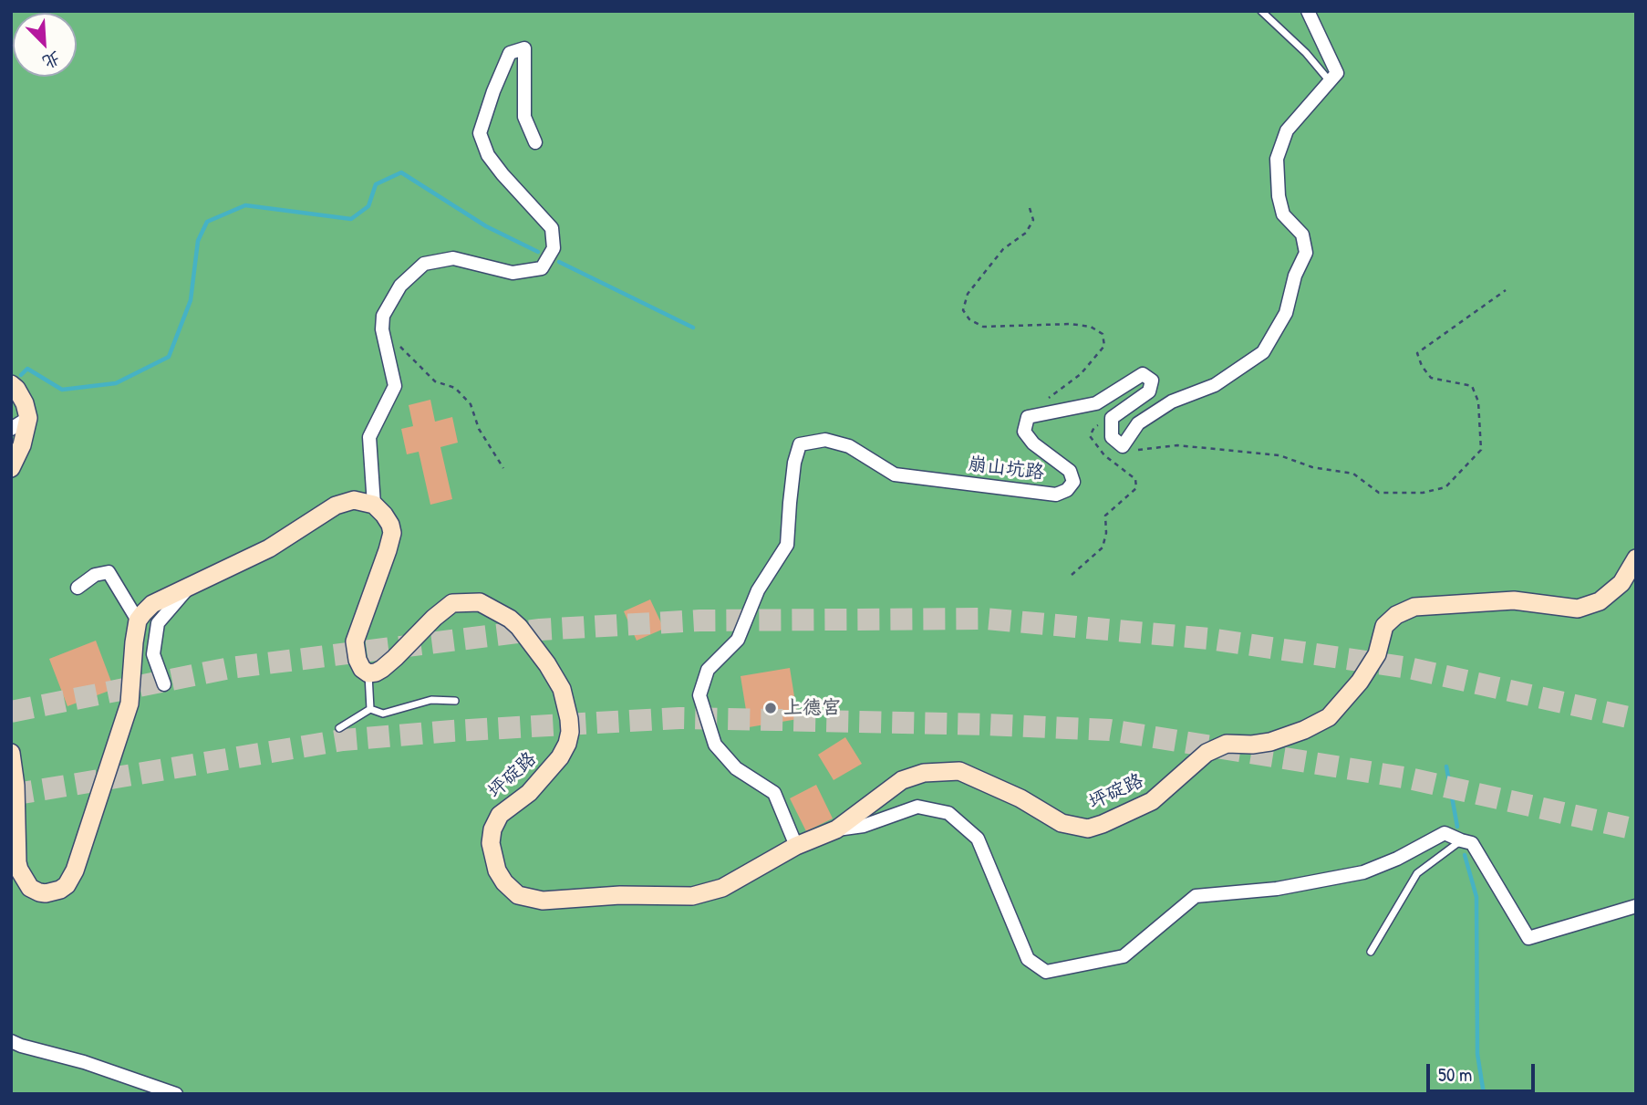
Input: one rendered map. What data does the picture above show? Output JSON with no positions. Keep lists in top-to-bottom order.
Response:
{
  "streets": {
    "main road": ["坪碇路"],
    "street": ["崩山坑路"]
  },
  "crossings": [
    ["崩山坑路", "坪碇路"]
  ],
  "places": ["上德宮"],
  "scale_bar": "50 m",
  "north": "bottom right"
}
